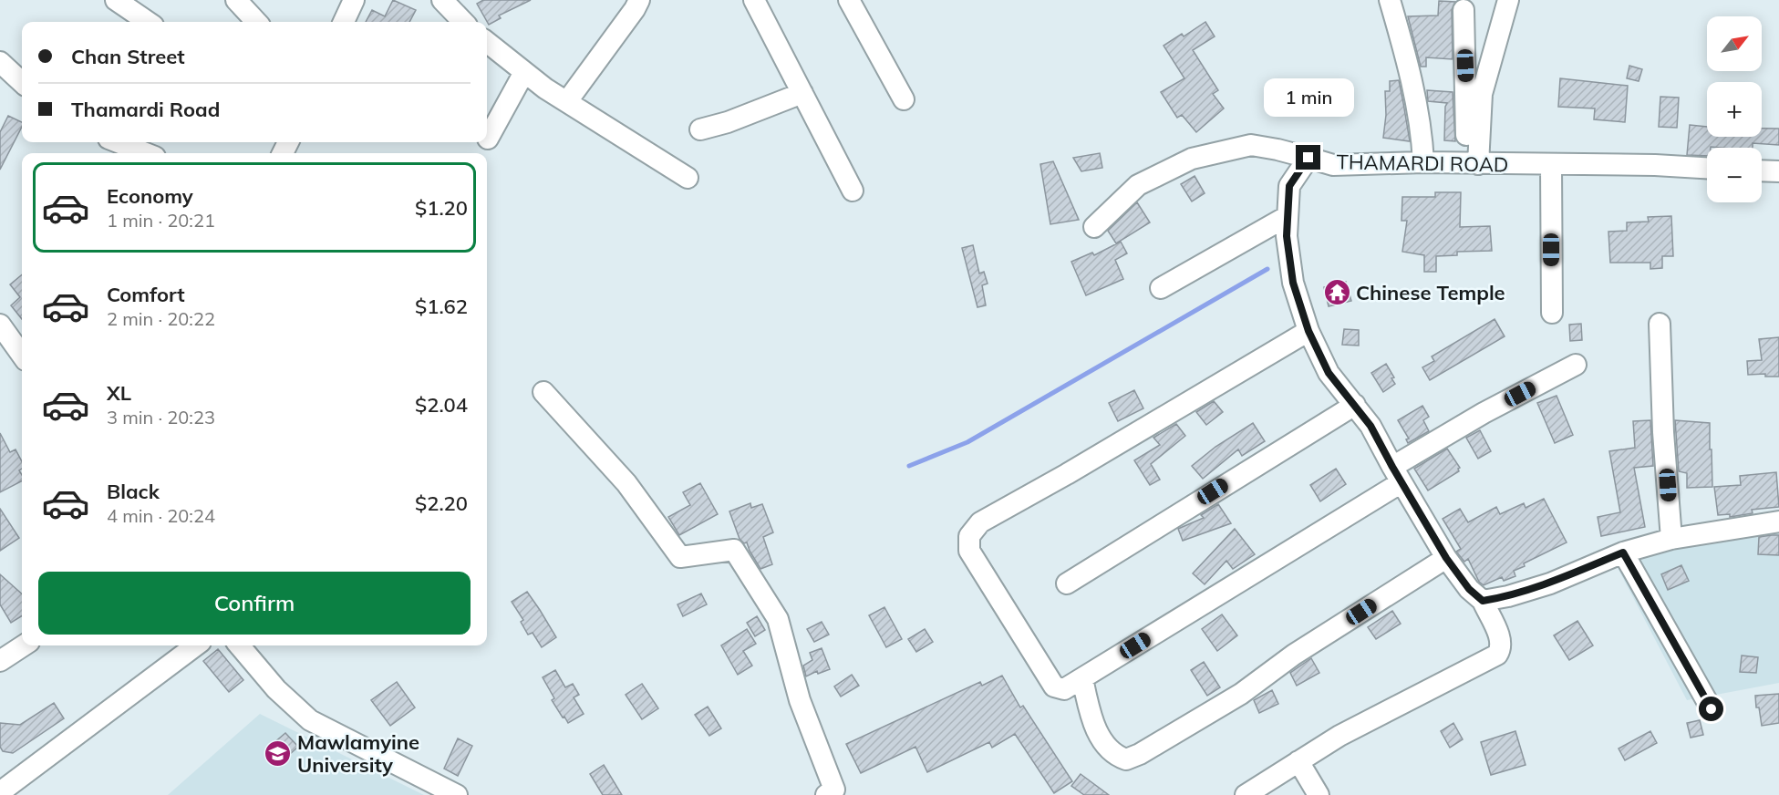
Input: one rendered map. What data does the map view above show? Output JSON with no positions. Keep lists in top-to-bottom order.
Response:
{
  "streets": {
    "street": ["THAMARDI ROAD"]
  },
  "places": {
    "temple": ["Chinese Temple"],
    "school or university": ["Mawlamyine University"]
  },
  "north": "top right",
  "page": {
    "map_buttons": ["+", "−"],
    "banner": ["Chan Street", "Thamardi Road"],
    "bubble": "1 min",
    "list": [
      {
        "name": "Economy",
        "note": "1 min · 20:21",
        "value": "$1.20"
      },
      {
        "name": "Comfort",
        "note": "2 min · 20:22",
        "value": "$1.62"
      },
      {
        "name": "XL",
        "note": "3 min · 20:23",
        "value": "$2.04"
      },
      {
        "name": "Black",
        "note": "4 min · 20:24",
        "value": "$2.20"
      }
    ],
    "buttons": "Confirm"
  }
}
